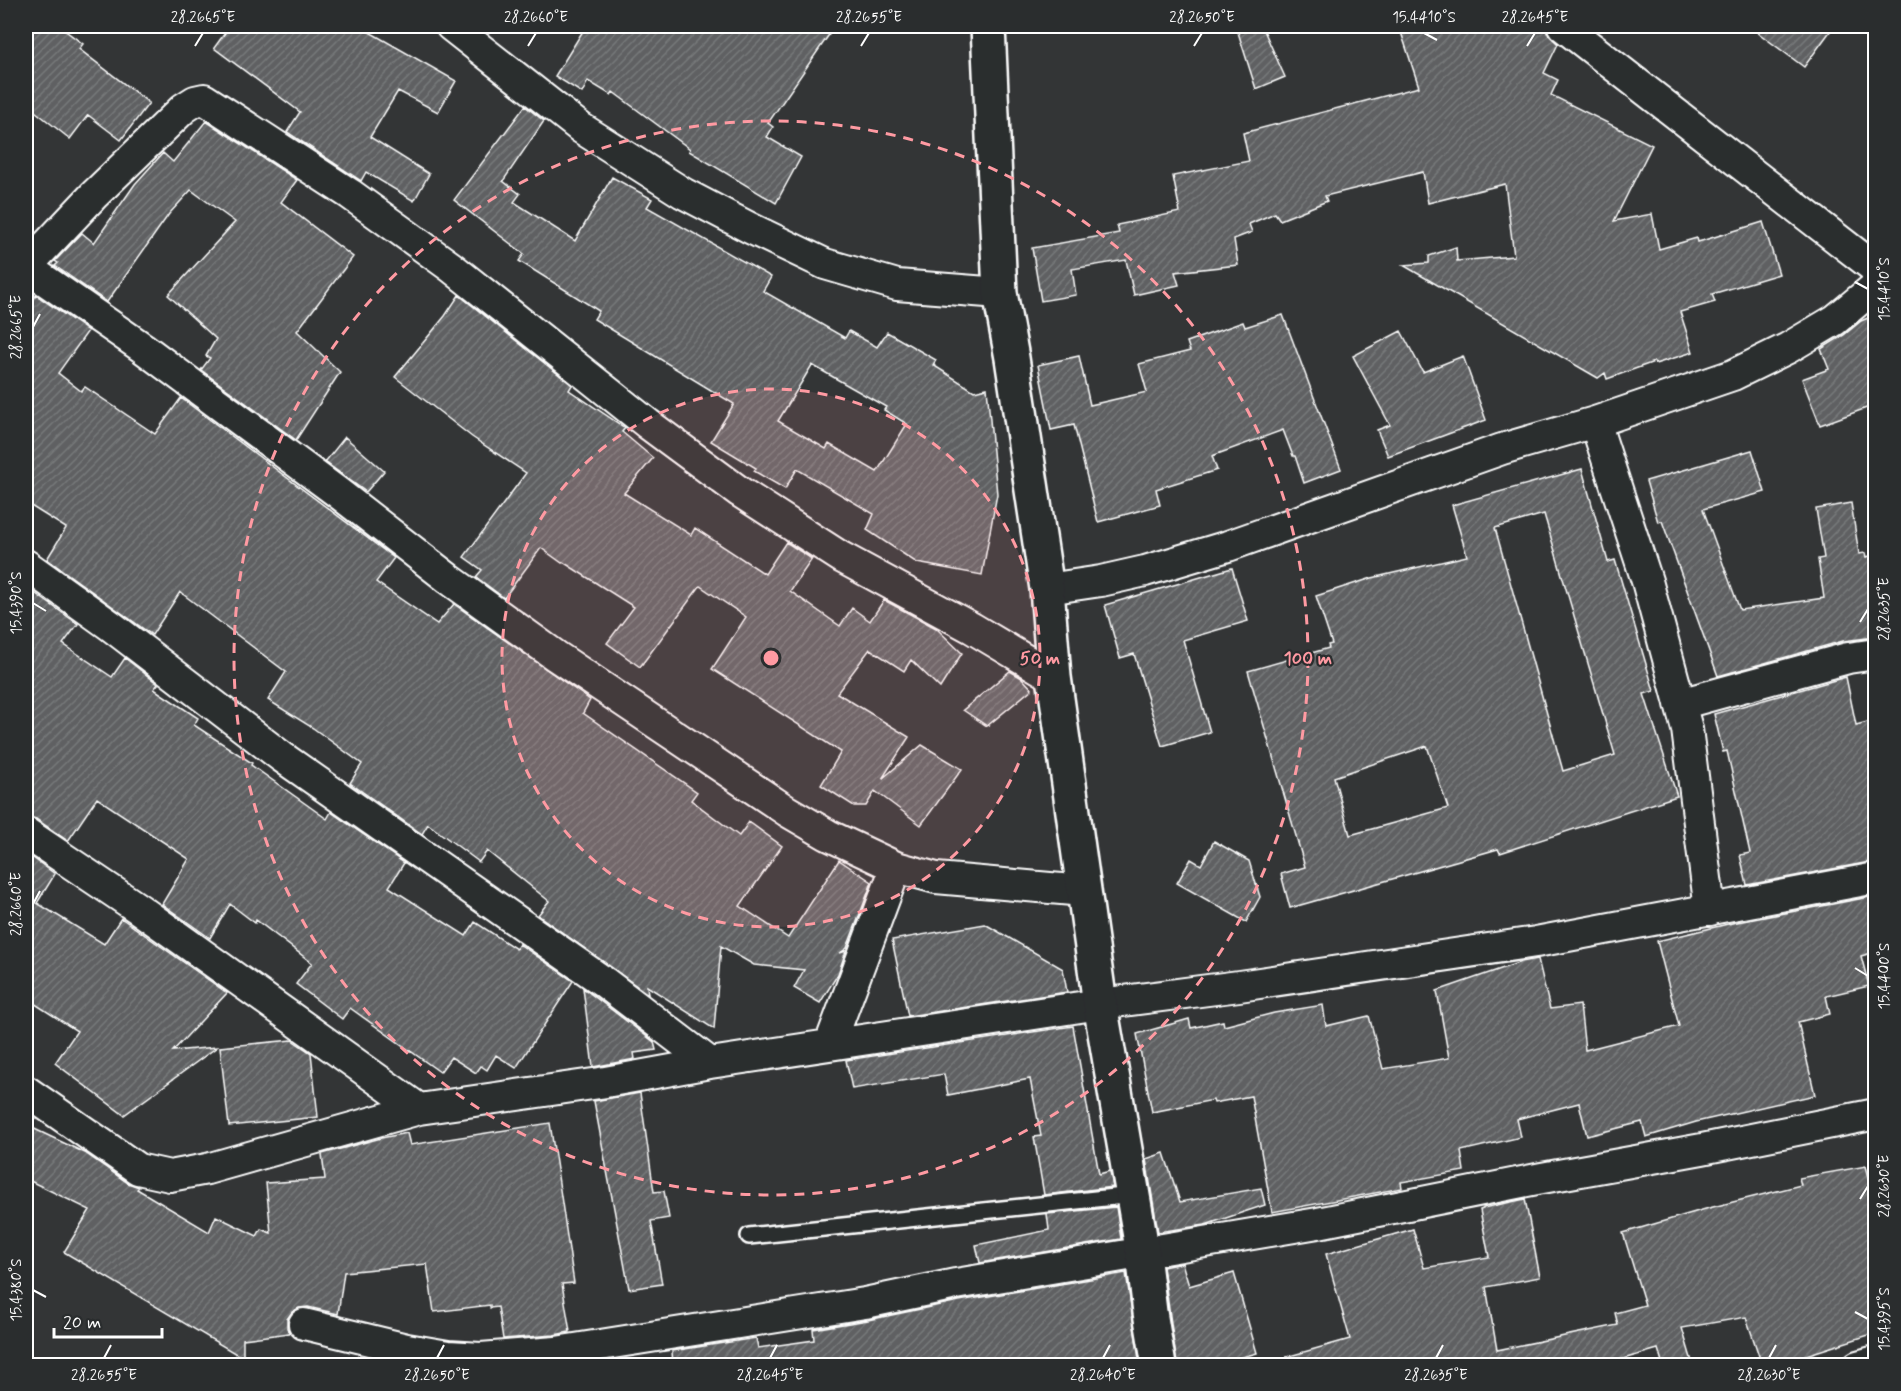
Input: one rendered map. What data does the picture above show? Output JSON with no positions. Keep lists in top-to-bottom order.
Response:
{
  "scale_bar": "20 m",
  "coordinates": [
    "28.2665°E",
    "28.2660°E",
    "28.2655°E",
    "28.2650°E",
    "15.4410°S",
    "28.2645°E",
    "15.4390°S",
    "28.2635°E",
    "15.4400°S",
    "28.2630°E",
    "15.4380°S",
    "15.4395°S",
    "28.2640°E"
  ],
  "rings": ["50 m", "100 m"]
}
